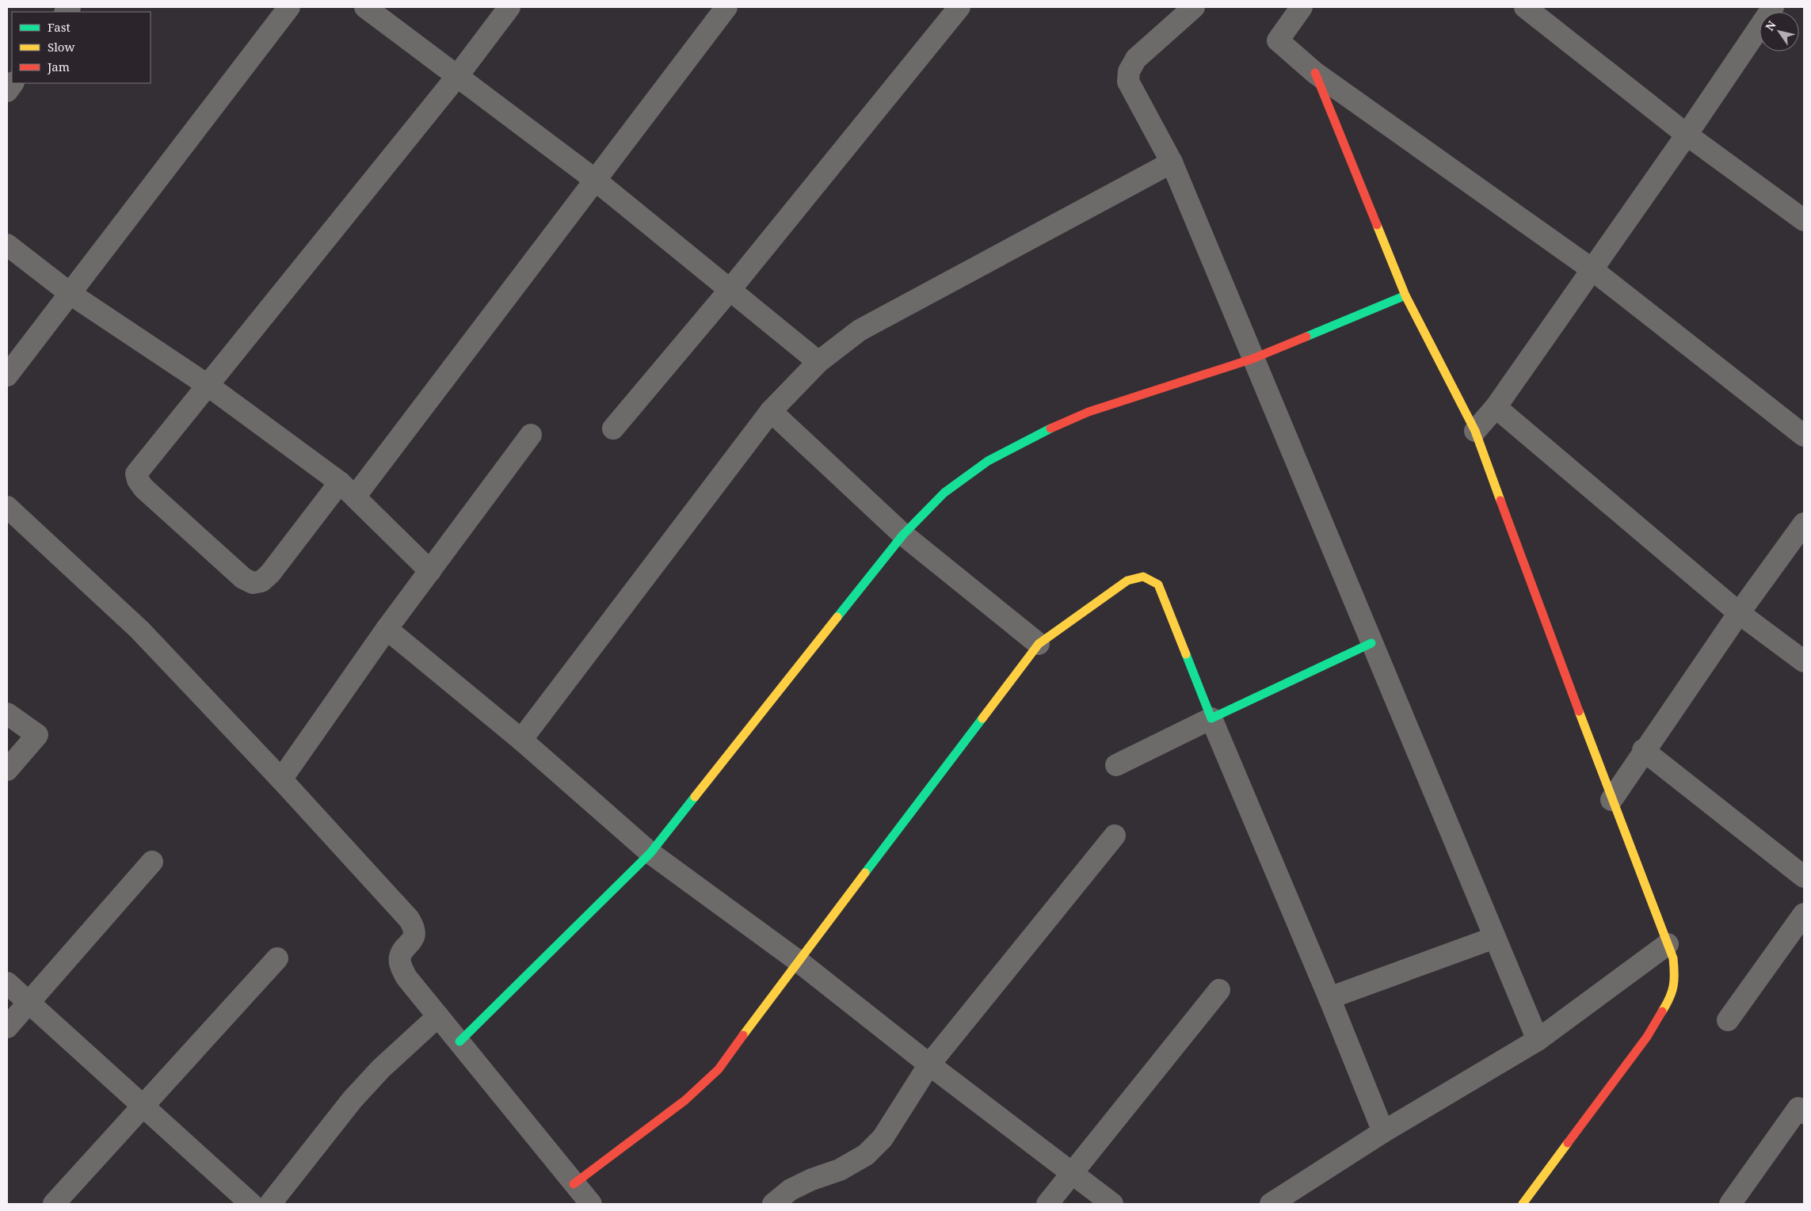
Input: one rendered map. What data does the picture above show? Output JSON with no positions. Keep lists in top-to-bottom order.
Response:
{
  "legend": ["Fast", "Slow", "Jam"],
  "north": "top left"
}
